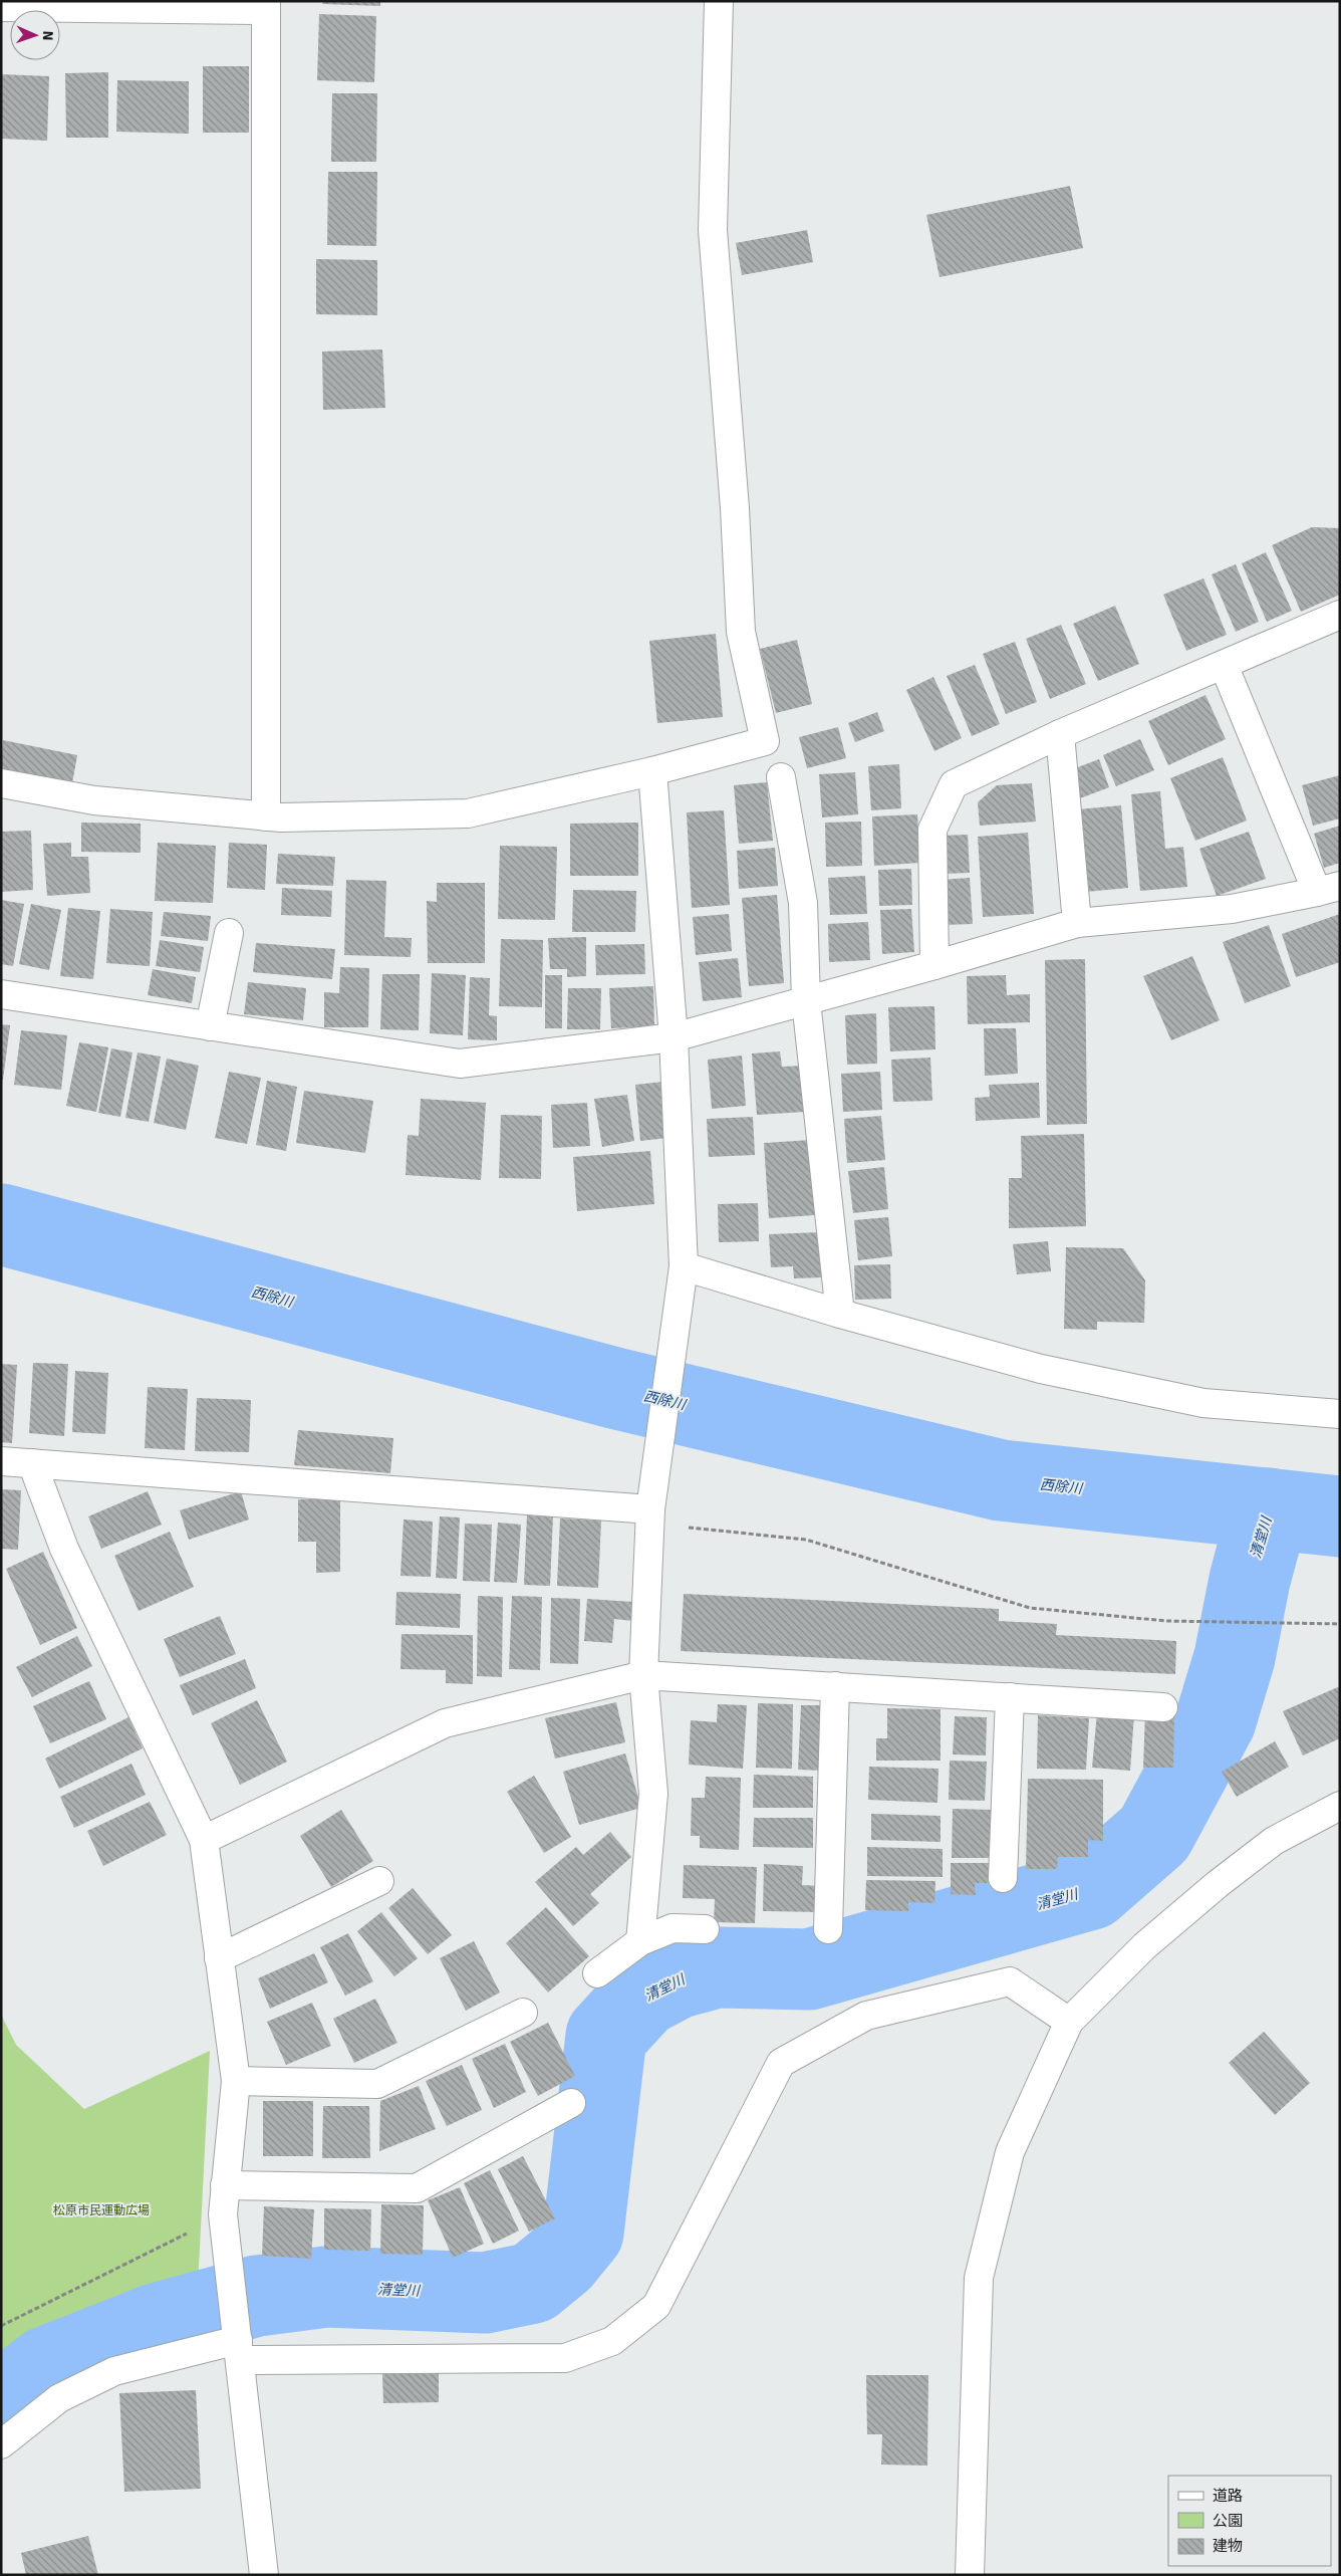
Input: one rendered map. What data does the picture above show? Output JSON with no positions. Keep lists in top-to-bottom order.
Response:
{
  "water": ["西除川", "清堂川"],
  "parks": ["松原市民運動広場"],
  "legend": ["道路", "公園", "建物"],
  "north": "right"
}
